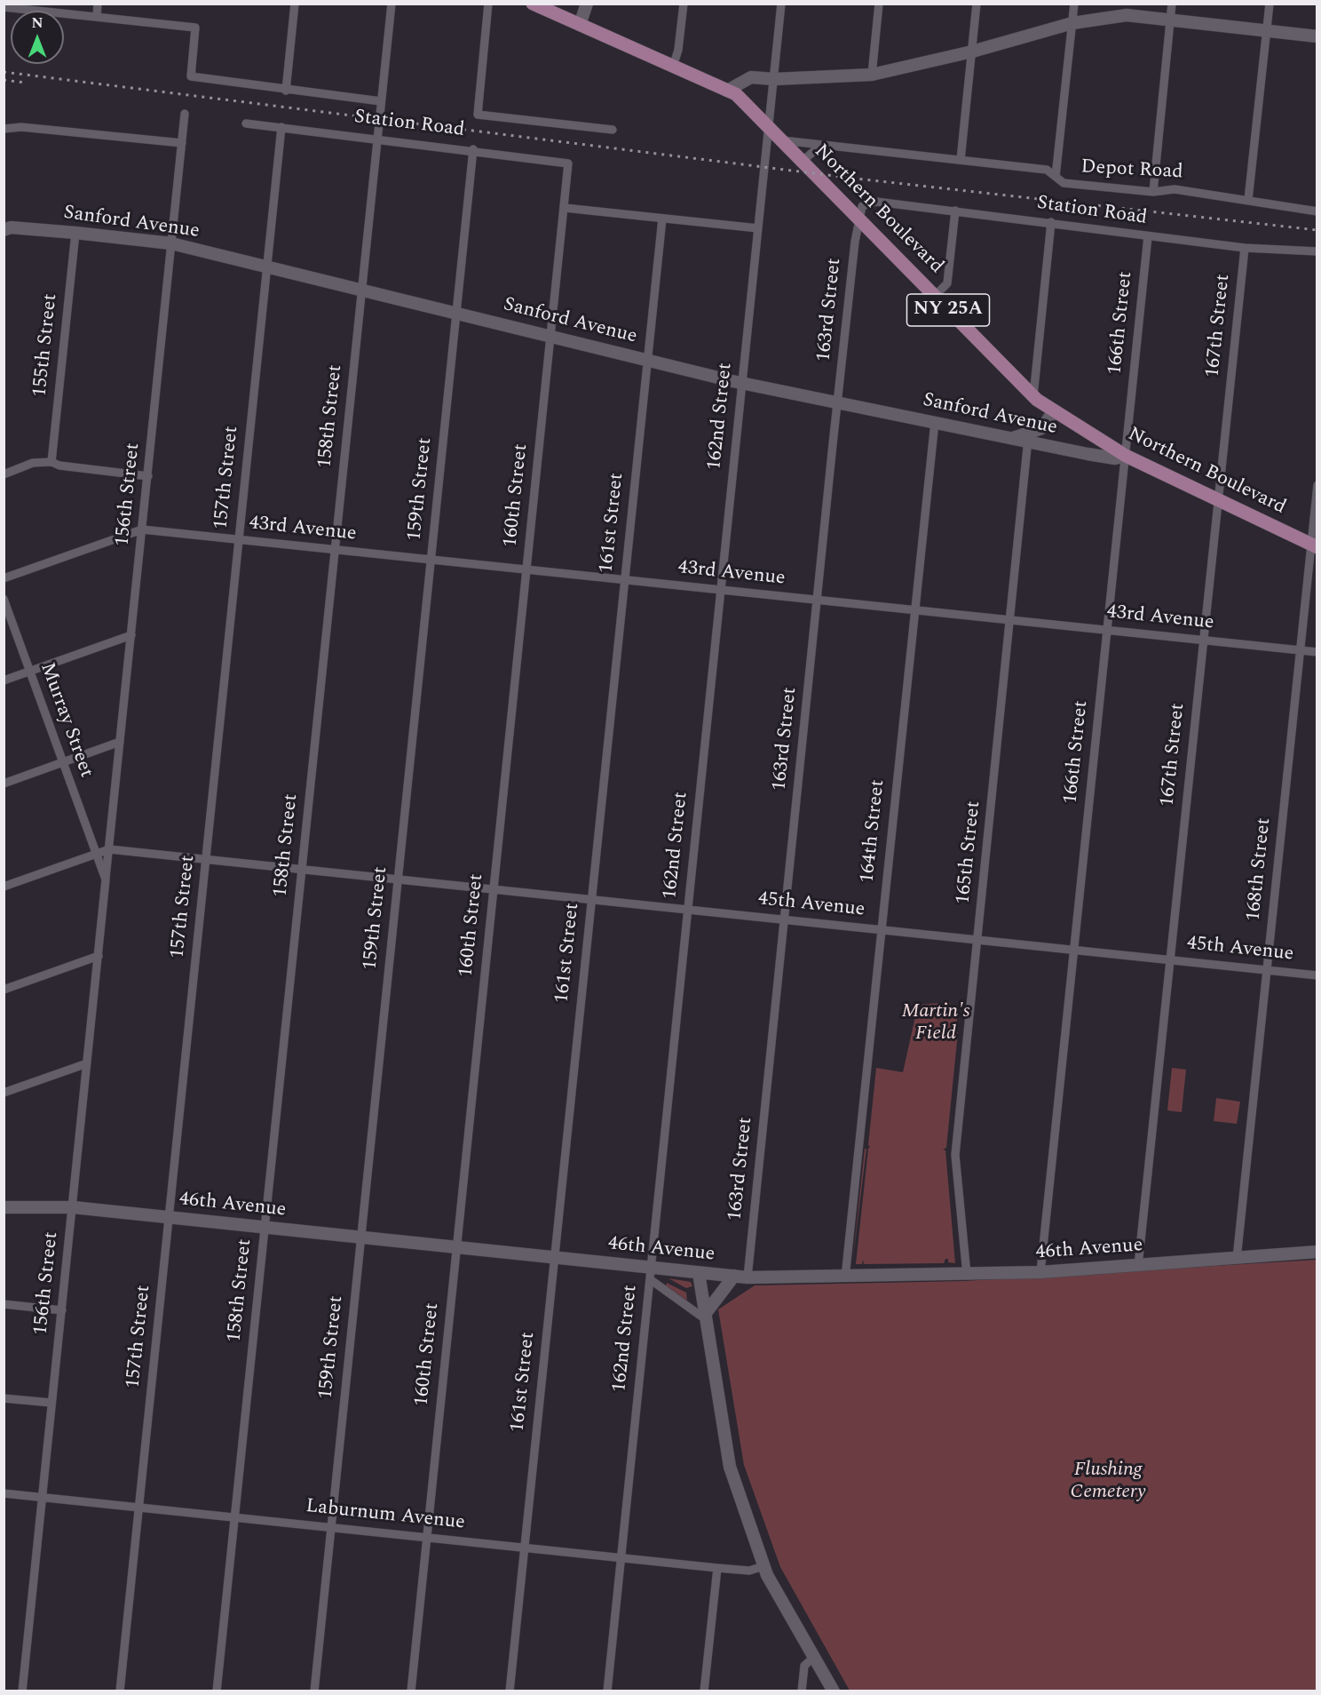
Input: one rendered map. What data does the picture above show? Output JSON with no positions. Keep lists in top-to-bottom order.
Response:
{
  "streets": {
    "main road": ["Northern Boulevard", "NY 25A"],
    "street": [
      "Station Road",
      "Depot Road",
      "Sanford Avenue",
      "163rd Street",
      "166th Street",
      "167th Street",
      "155th Street",
      "158th Street",
      "162nd Street",
      "157th Street",
      "159th Street",
      "156th Street",
      "160th Street",
      "161st Street",
      "43rd Avenue",
      "Murray Street",
      "164th Street",
      "165th Street",
      "168th Street",
      "45th Avenue",
      "46th Avenue",
      "Laburnum Avenue"
    ]
  },
  "crossings": [
    ["Station Road", "163rd Street"],
    ["Station Road", "166th Street"],
    ["Station Road", "167th Street"],
    ["Station Road", "158th Street"],
    ["Station Road", "157th Street"],
    ["Station Road", "159th Street"],
    ["Station Road", "160th Street"],
    ["Depot Road", "Northern Boulevard"],
    ["Northern Boulevard", "Sanford Avenue"],
    ["Northern Boulevard", "163rd Street"],
    ["Northern Boulevard", "166th Street"],
    ["Northern Boulevard", "167th Street"],
    ["Northern Boulevard", "162nd Street"],
    ["Northern Boulevard", "168th Street"],
    ["Sanford Avenue", "163rd Street"],
    ["Sanford Avenue", "166th Street"],
    ["Sanford Avenue", "155th Street"],
    ["Sanford Avenue", "158th Street"],
    ["Sanford Avenue", "162nd Street"],
    ["Sanford Avenue", "157th Street"],
    ["Sanford Avenue", "159th Street"],
    ["Sanford Avenue", "156th Street"],
    ["Sanford Avenue", "160th Street"],
    ["Sanford Avenue", "161st Street"],
    ["Sanford Avenue", "164th Street"],
    ["Sanford Avenue", "165th Street"],
    ["163rd Street", "43rd Avenue"],
    ["163rd Street", "45th Avenue"],
    ["163rd Street", "46th Avenue"],
    ["166th Street", "43rd Avenue"],
    ["166th Street", "45th Avenue"],
    ["166th Street", "46th Avenue"],
    ["167th Street", "43rd Avenue"],
    ["167th Street", "45th Avenue"],
    ["167th Street", "46th Avenue"],
    ["158th Street", "43rd Avenue"],
    ["158th Street", "45th Avenue"],
    ["158th Street", "46th Avenue"],
    ["158th Street", "Laburnum Avenue"],
    ["162nd Street", "43rd Avenue"],
    ["162nd Street", "45th Avenue"],
    ["162nd Street", "46th Avenue"],
    ["162nd Street", "Laburnum Avenue"],
    ["157th Street", "43rd Avenue"],
    ["157th Street", "45th Avenue"],
    ["157th Street", "46th Avenue"],
    ["157th Street", "Laburnum Avenue"],
    ["159th Street", "43rd Avenue"],
    ["159th Street", "45th Avenue"],
    ["159th Street", "46th Avenue"],
    ["159th Street", "Laburnum Avenue"],
    ["156th Street", "43rd Avenue"],
    ["156th Street", "Murray Street"],
    ["156th Street", "45th Avenue"],
    ["156th Street", "46th Avenue"],
    ["156th Street", "Laburnum Avenue"],
    ["160th Street", "43rd Avenue"],
    ["160th Street", "45th Avenue"],
    ["160th Street", "46th Avenue"],
    ["160th Street", "Laburnum Avenue"],
    ["161st Street", "43rd Avenue"],
    ["161st Street", "45th Avenue"],
    ["161st Street", "46th Avenue"],
    ["161st Street", "Laburnum Avenue"],
    ["43rd Avenue", "164th Street"],
    ["43rd Avenue", "165th Street"],
    ["43rd Avenue", "168th Street"],
    ["164th Street", "45th Avenue"],
    ["164th Street", "46th Avenue"],
    ["165th Street", "45th Avenue"],
    ["165th Street", "46th Avenue"],
    ["168th Street", "45th Avenue"],
    ["168th Street", "46th Avenue"]
  ],
  "parks": ["Martin's Field", "Flushing Cemetery"],
  "north": "top"
}
